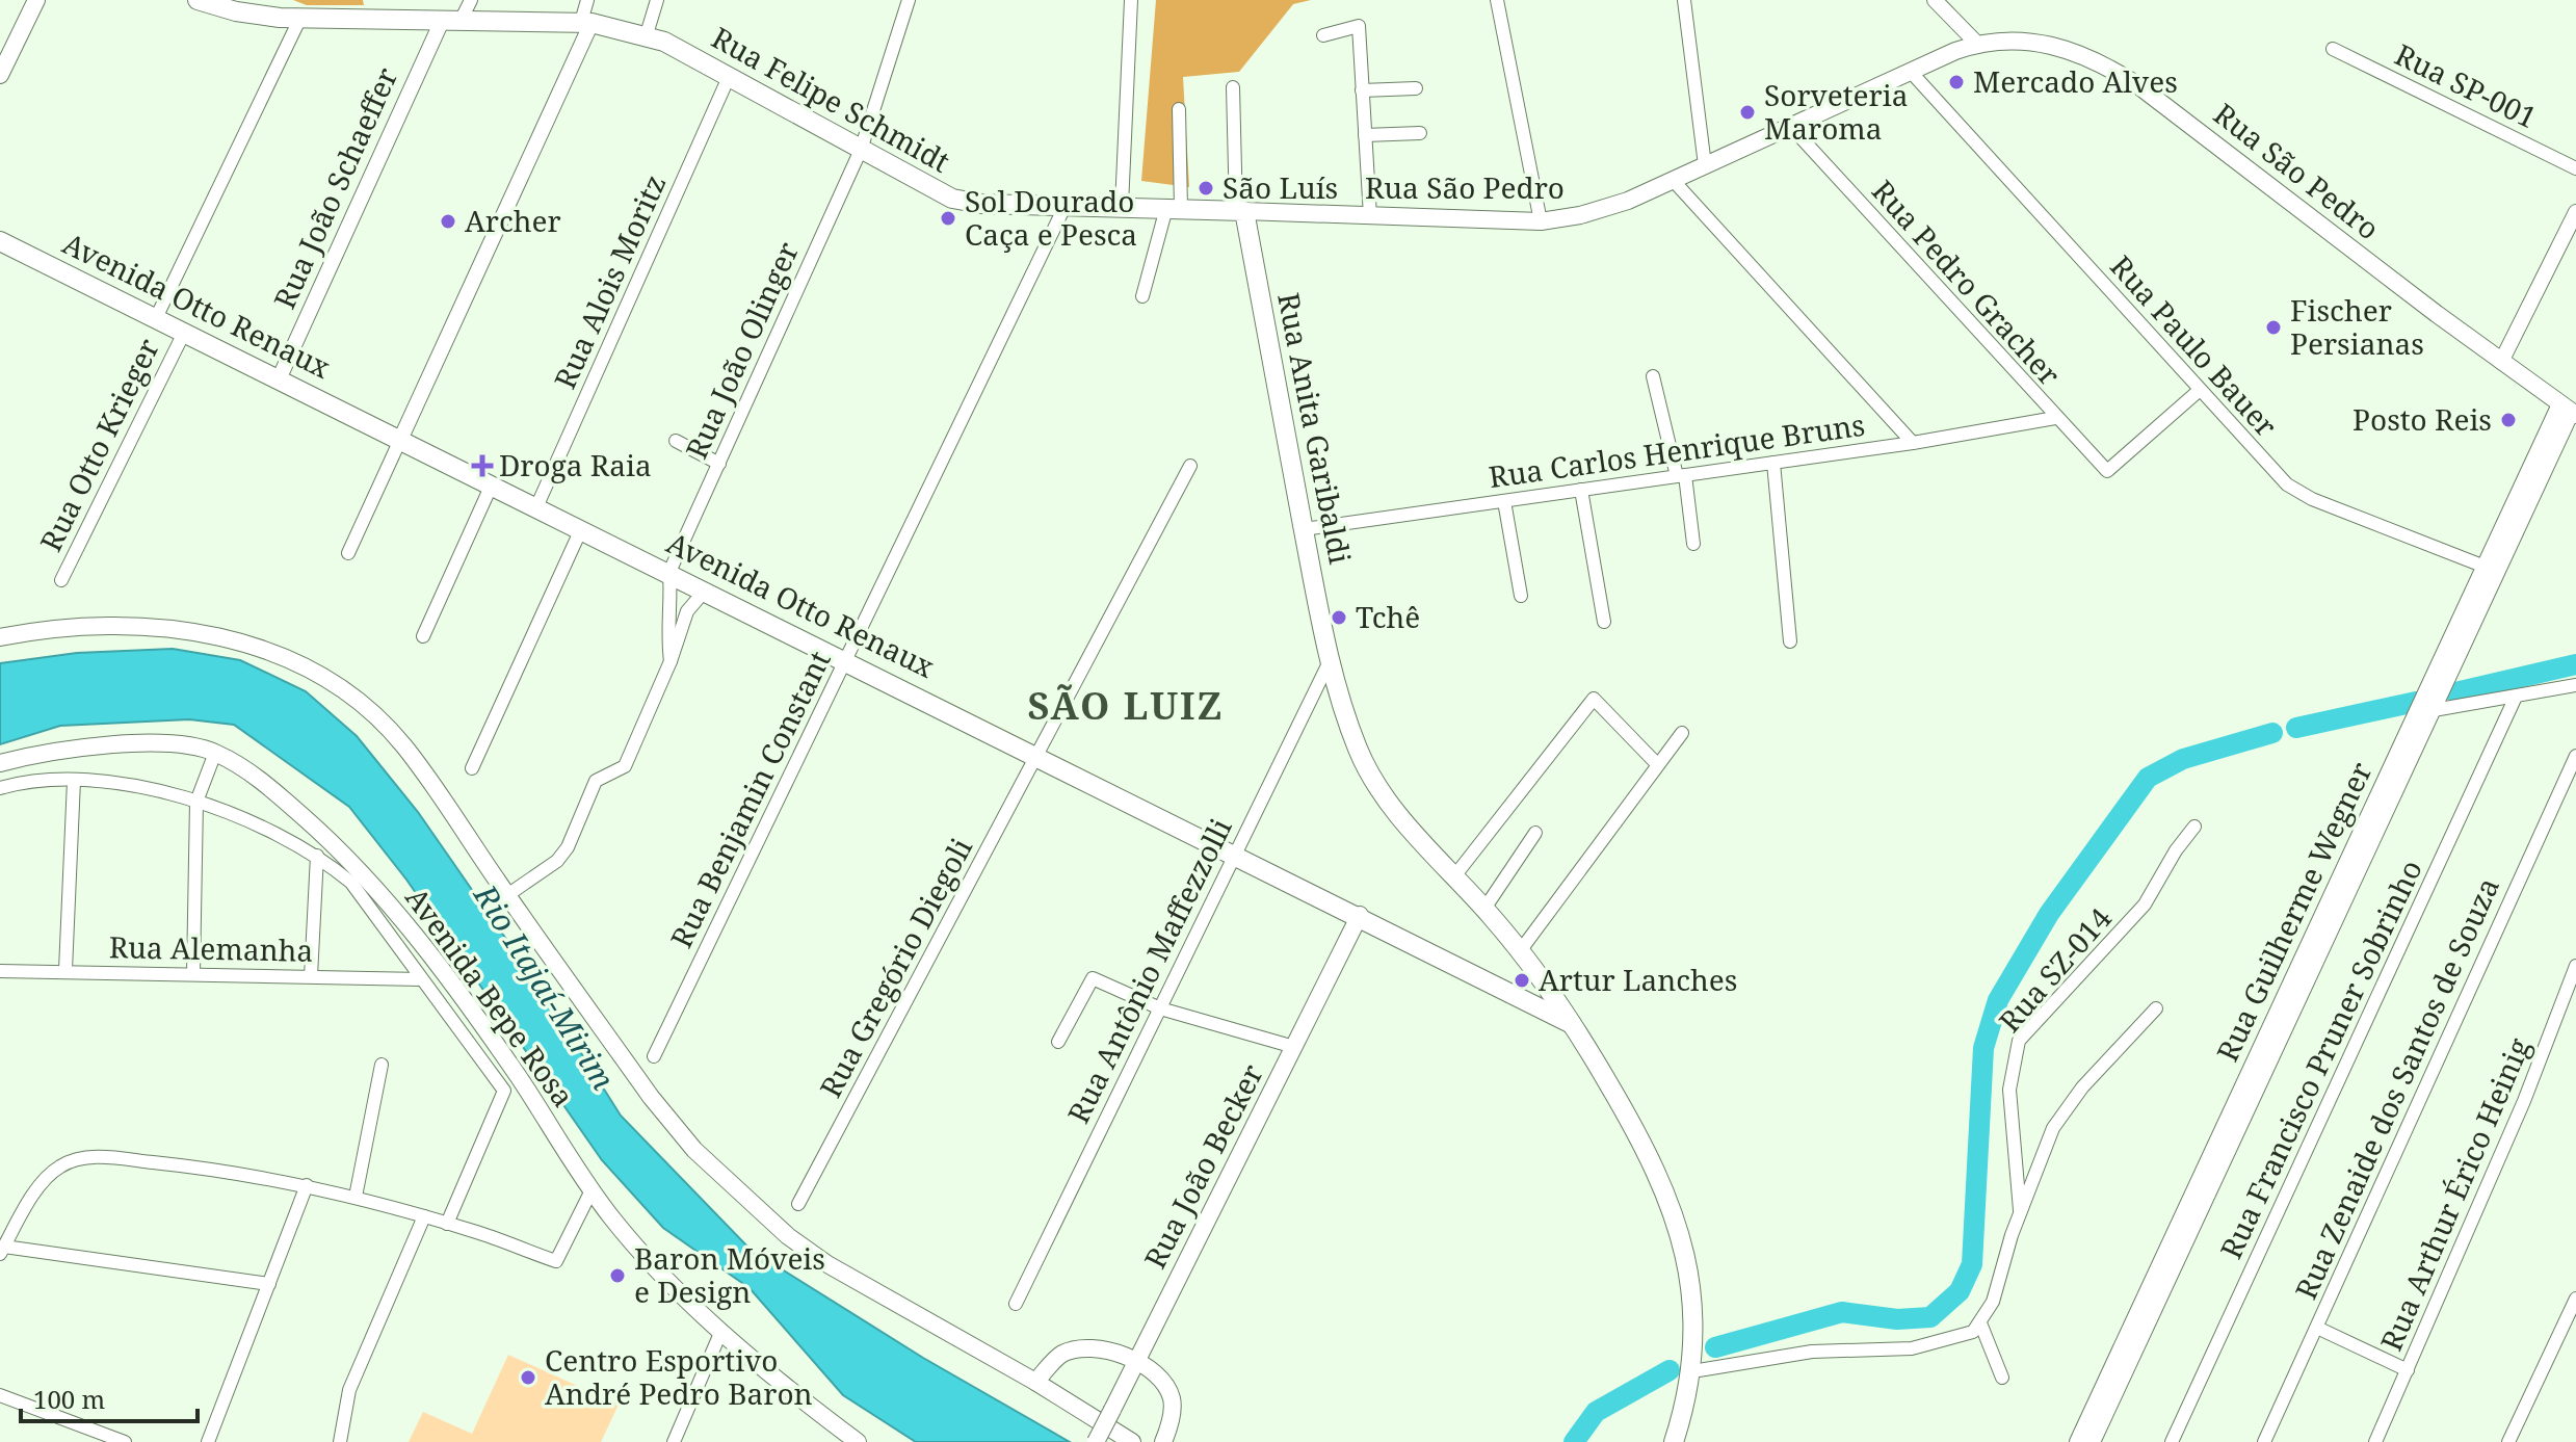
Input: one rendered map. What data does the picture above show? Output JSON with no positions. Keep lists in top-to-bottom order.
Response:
{
  "streets": {
    "main road": [
      "Rua Felipe Schmidt",
      "Rua São Pedro",
      "Avenida Otto Renaux",
      "Rua Anita Garibaldi",
      "Rua Guilherme Wegner",
      "Avenida Bepe Rosa",
      "Rua João Becker"
    ],
    "street": [
      "Rua SP-001",
      "Rua João Schaeffer",
      "Rua Alois Moritz",
      "Rua Pedro Gracher",
      "Rua Paulo Bauer",
      "Rua João Olinger",
      "Rua Otto Krieger",
      "Rua Carlos Henrique Bruns",
      "Rua Benjamin Constant",
      "Rua Alemanha",
      "Rua Gregório Diegoli",
      "Rua SZ-014",
      "Rua Antônio Maffezzolli",
      "Rua Francisco Pruner Sobrinho",
      "Rua Zenaide dos Santos de Souza",
      "Rua Arthur Érico Heinig"
    ]
  },
  "crossings": [
    ["Rua Felipe Schmidt", "Rua São Pedro"],
    ["Rua Felipe Schmidt", "Rua João Schaeffer"],
    ["Rua Felipe Schmidt", "Rua Alois Moritz"],
    ["Rua Felipe Schmidt", "Rua João Olinger"],
    ["Rua Felipe Schmidt", "Rua Anita Garibaldi"],
    ["Rua Felipe Schmidt", "Rua Benjamin Constant"],
    ["Rua São Pedro", "Rua Pedro Gracher"],
    ["Rua São Pedro", "Rua Paulo Bauer"],
    ["Rua São Pedro", "Rua Anita Garibaldi"],
    ["Rua São Pedro", "Rua Guilherme Wegner"],
    ["Rua João Schaeffer", "Avenida Otto Renaux"],
    ["Rua Alois Moritz", "Avenida Otto Renaux"],
    ["Rua Pedro Gracher", "Rua Paulo Bauer"],
    ["Rua Pedro Gracher", "Rua Carlos Henrique Bruns"],
    ["Avenida Otto Renaux", "Rua João Olinger"],
    ["Avenida Otto Renaux", "Rua Anita Garibaldi"],
    ["Avenida Otto Renaux", "Rua Otto Krieger"],
    ["Avenida Otto Renaux", "Rua Benjamin Constant"],
    ["Avenida Otto Renaux", "Rua Gregório Diegoli"],
    ["Avenida Otto Renaux", "Rua Antônio Maffezzolli"],
    ["Avenida Otto Renaux", "Rua João Becker"],
    ["Rua Paulo Bauer", "Rua Guilherme Wegner"],
    ["Rua Anita Garibaldi", "Rua Carlos Henrique Bruns"],
    ["Rua Anita Garibaldi", "Rua Antônio Maffezzolli"]
  ],
  "districts": ["SÃO LUIZ"],
  "water": ["Rio Itajaí-Mirim"],
  "places": {
    "other": [
      "Mercado Alves",
      "Sorveteria Maroma",
      "São Luís",
      "Sol Dourado Caça e Pesca",
      "Archer",
      "Fischer Persianas",
      "Posto Reis",
      "Tchê",
      "Artur Lanches",
      "Baron Móveis e Design",
      "Centro Esportivo André Pedro Baron"
    ],
    "health": ["Droga Raia"]
  },
  "scale_bar": "100 m"
}
